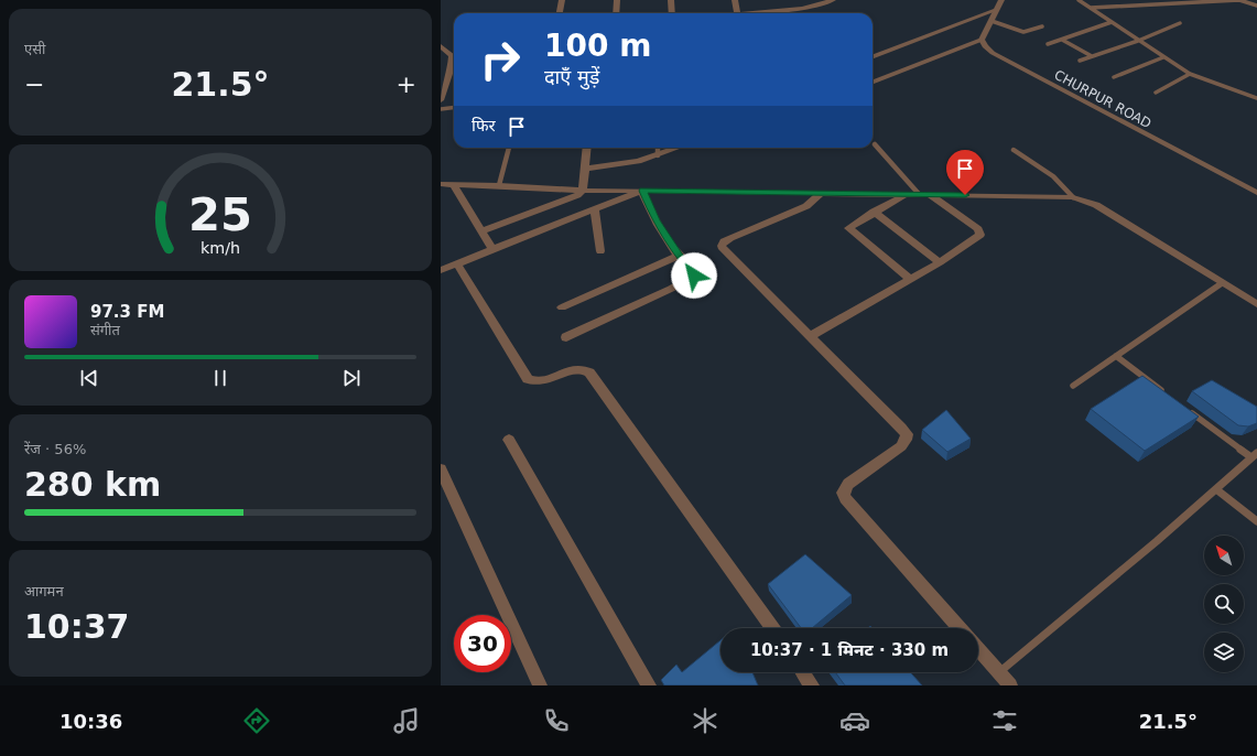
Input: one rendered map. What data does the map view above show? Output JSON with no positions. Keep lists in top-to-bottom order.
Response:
{
  "streets": {
    "street": ["CHURPUR ROAD"]
  },
  "north": "top left",
  "page": {
    "tile": [
      "एसी",
      ["रेंज · 56%", "280 km"],
      ["आगमन", "10:37"]
    ],
    "turn": ["100 m", "दाएँ मुड़ें"],
    "heat": ["−", "21.5°", "+"],
    "then": "फिर",
    "song": ["97.3 FM", "संगीत"],
    "limit": "30",
    "trip": "10:37 · 1 मिनट · 330 m",
    "tabs": ["10:36", "21.5°"],
    "gauge": ["25", "km/h"]
  }
}
